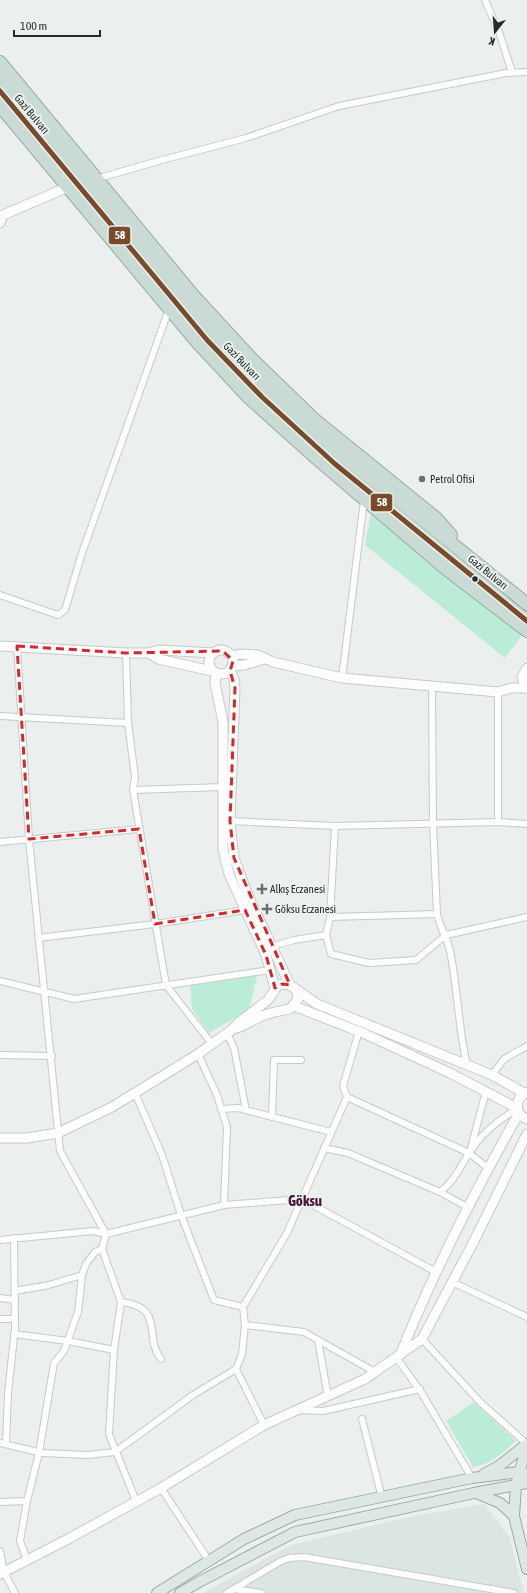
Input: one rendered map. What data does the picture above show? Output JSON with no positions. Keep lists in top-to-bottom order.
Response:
{
  "streets": {
    "highway": ["Gazi Bulvarı"]
  },
  "districts": ["Göksu"],
  "places": {
    "other": ["Petrol Ofisi"],
    "health": ["Alkış Eczanesi", "Göksu Eczanesi"]
  },
  "lines": ["transit line 58"],
  "scale_bar": "100 m",
  "north": "bottom"
}
